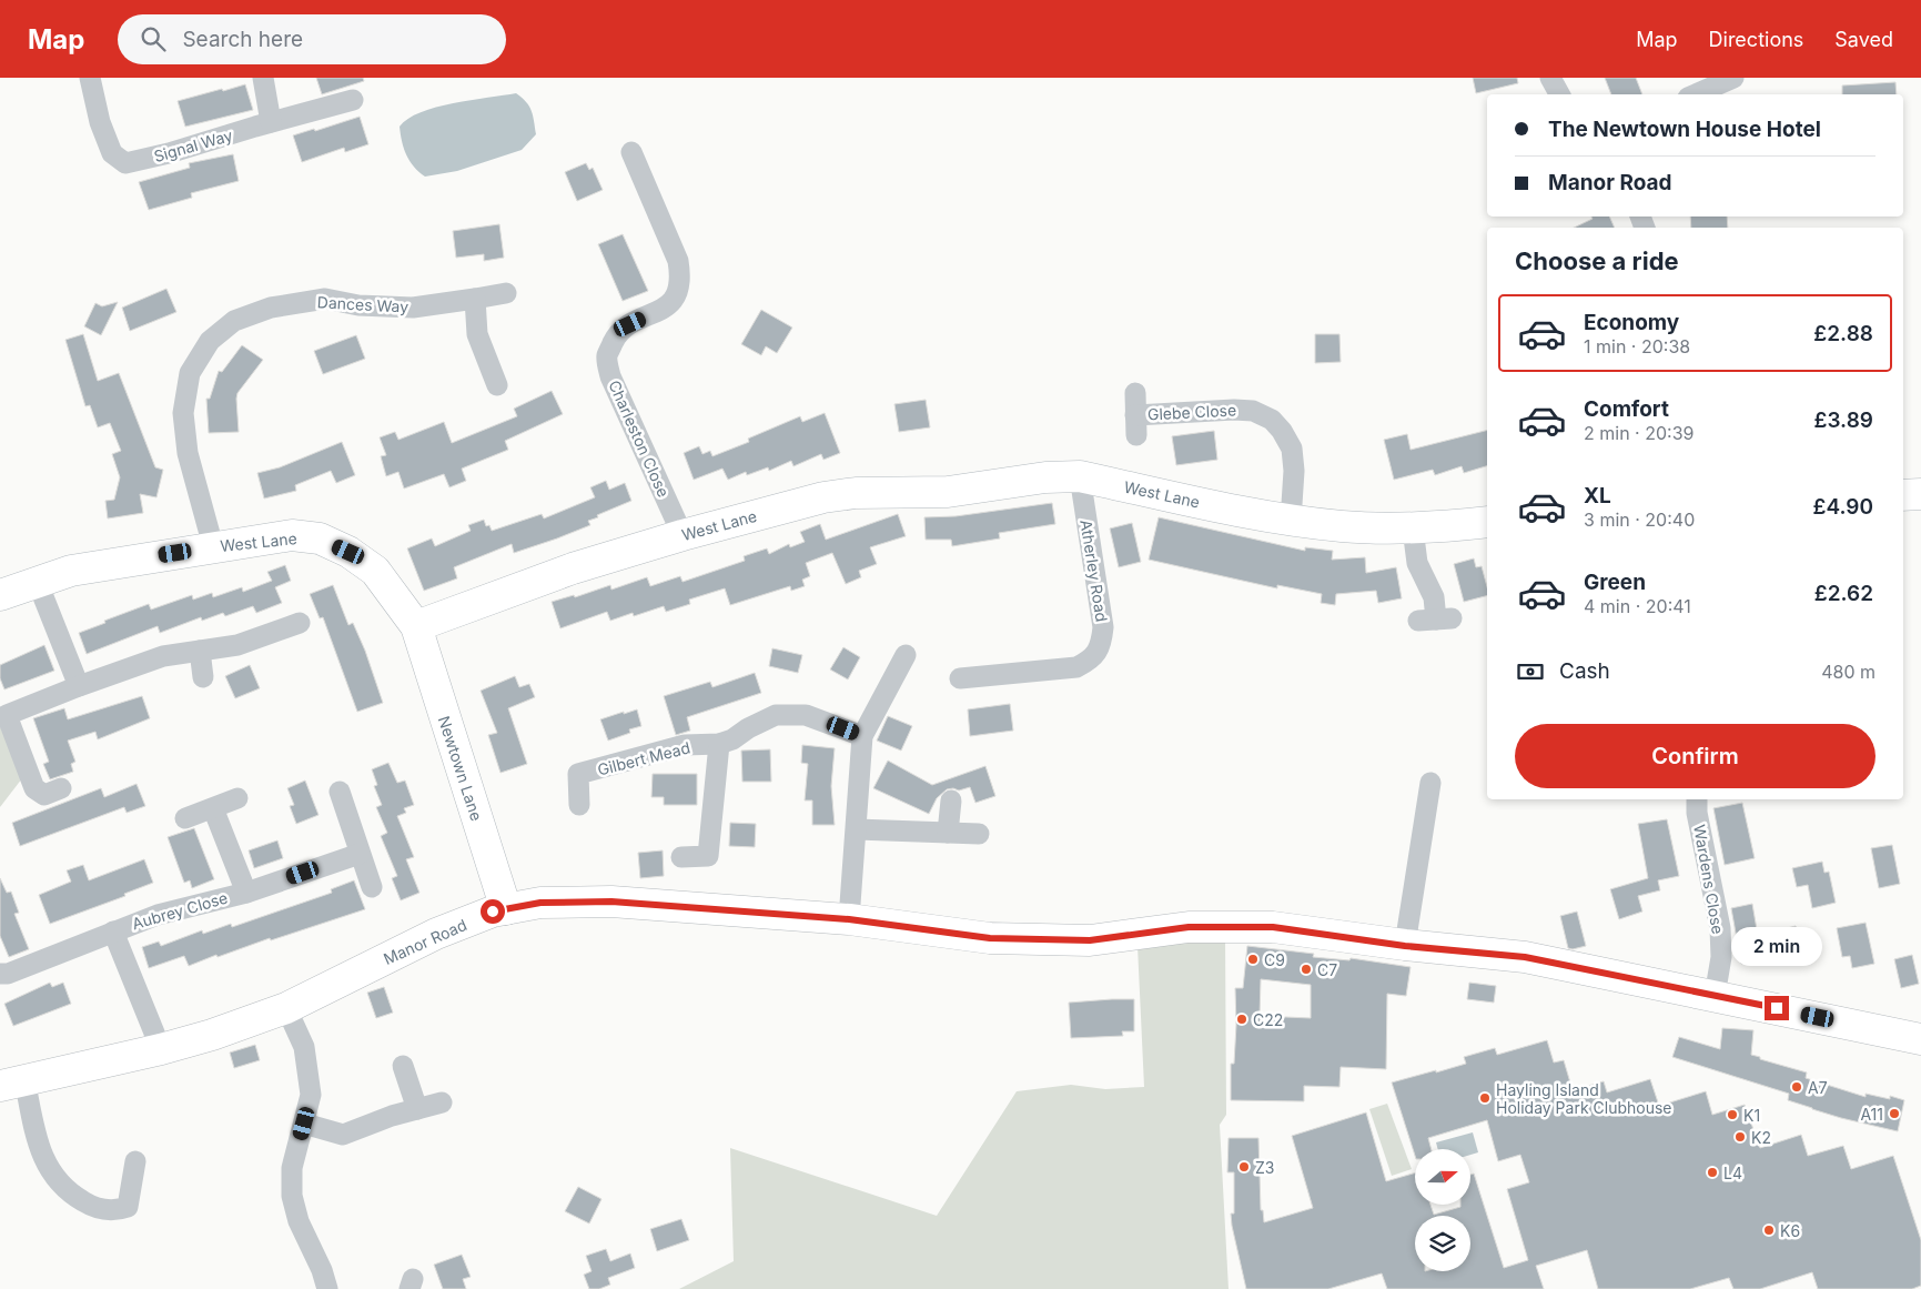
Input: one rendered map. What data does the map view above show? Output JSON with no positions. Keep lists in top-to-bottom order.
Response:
{
  "streets": {
    "main road": ["West Lane", "Newtown Lane", "Manor Road"],
    "street": [
      "Signal Way",
      "Dances Way",
      "Glebe Close",
      "Charleston Close",
      "Atherley Road",
      "Gilbert Mead",
      "Wardens Close",
      "Aubrey Close"
    ]
  },
  "crossings": [
    ["Dances Way", "West Lane"],
    ["Glebe Close", "West Lane"],
    ["Charleston Close", "West Lane"],
    ["West Lane", "Atherley Road"],
    ["West Lane", "Newtown Lane"],
    ["Newtown Lane", "Manor Road"],
    ["Wardens Close", "Manor Road"],
    ["Aubrey Close", "Manor Road"]
  ],
  "places": [
    "C9",
    "C7",
    "C22",
    "A7",
    "Hayling Island Holiday Park Clubhouse",
    "A11",
    "K1",
    "K2",
    "Z3",
    "L4",
    "K6"
  ],
  "north": "right",
  "page": {
    "header": "Map",
    "search": "Search here",
    "nav": ["Map", "Directions", "Saved"],
    "banner": ["The Newtown House Hotel", "Manor Road"],
    "heading": "Choose a ride",
    "list": [
      {
        "name": "Economy",
        "note": "1 min · 20:38",
        "value": "£2.88"
      },
      {
        "name": "Comfort",
        "note": "2 min · 20:39",
        "value": "£3.89"
      },
      {
        "name": "XL",
        "note": "3 min · 20:40",
        "value": "£4.90"
      },
      {
        "name": "Green",
        "note": "4 min · 20:41",
        "value": "£2.62"
      }
    ],
    "pay": ["Cash", "480 m"],
    "buttons": "Confirm",
    "bubble": "2 min"
  }
}
